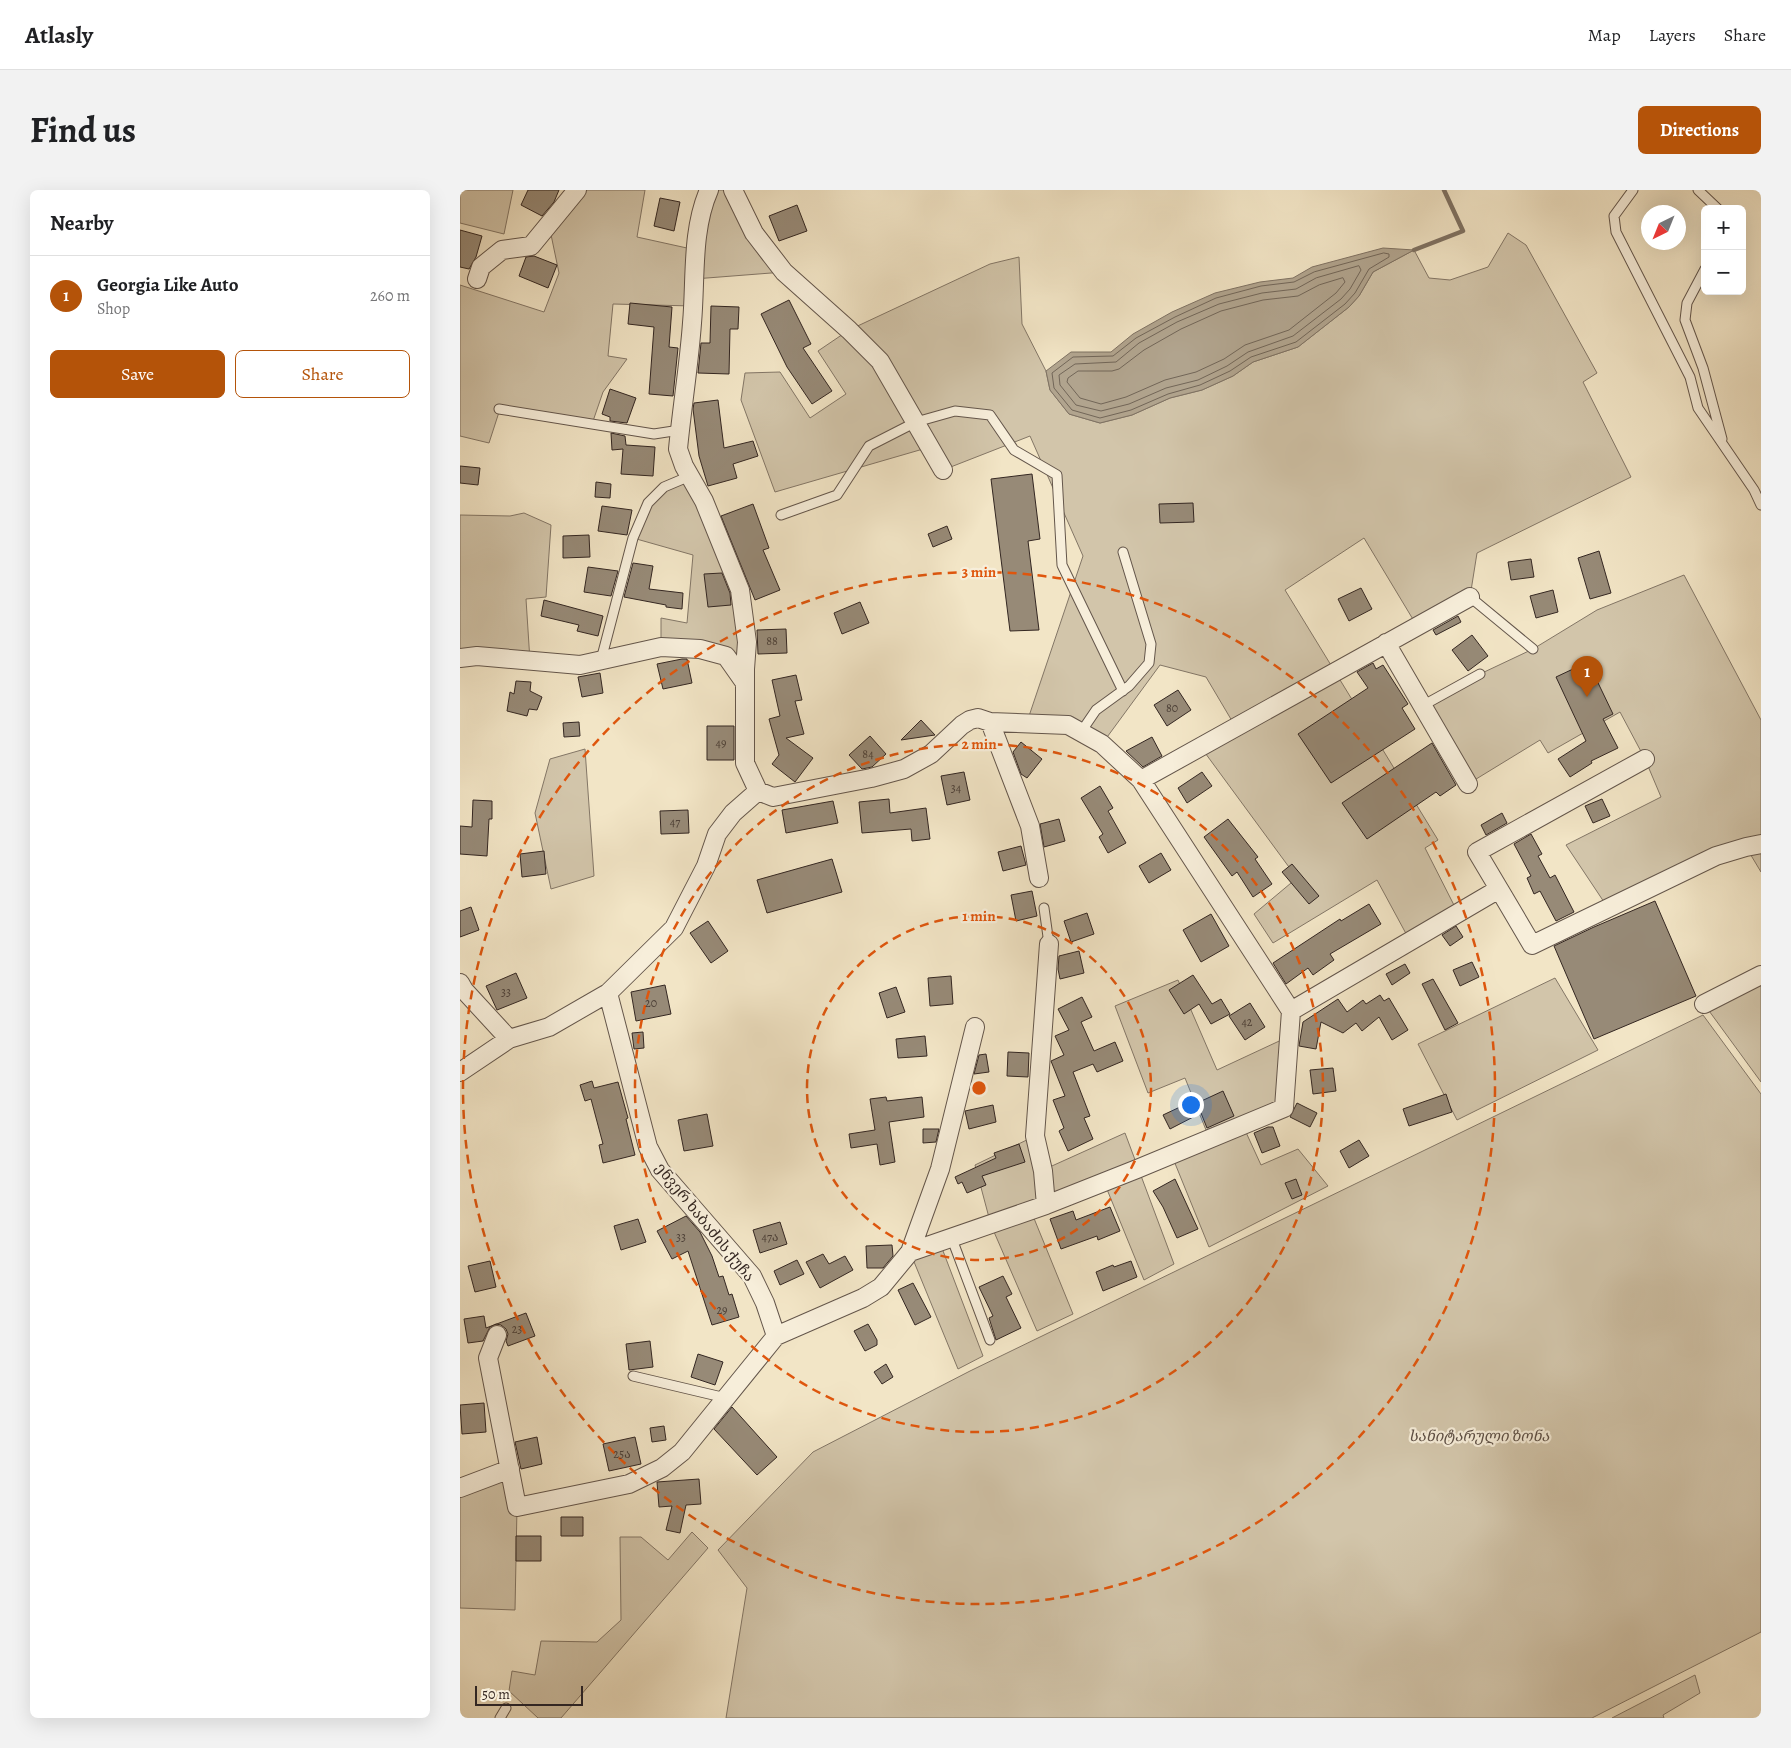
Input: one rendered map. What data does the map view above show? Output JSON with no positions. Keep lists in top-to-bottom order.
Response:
{
  "streets": {
    "street": ["ენვერ ხაბაძის ქუჩა"]
  },
  "parks": ["სანიტარული ზონა"],
  "house_numbers": [
    "88",
    "80",
    "49",
    "84",
    "34",
    "47",
    "33",
    "20",
    "42",
    "33",
    "47ა",
    "29",
    "23",
    "25ა"
  ],
  "scale_bar": "50 m",
  "north": "bottom left",
  "page": {
    "header": "Atlasly",
    "nav": ["Map", "Layers", "Share"],
    "title": "Find us",
    "buttons": [
      "Directions",
      ["Save", "Share"]
    ],
    "heading": "Nearby",
    "map_buttons": ["+", "−"],
    "list": [
      {
        "mark": "1",
        "name": "Georgia Like Auto",
        "note": "Shop",
        "value": "260 m"
      }
    ],
    "pins": "1",
    "scale": "50 m"
  },
  "rings": ["3 min", "2 min", "1 min"]
}
